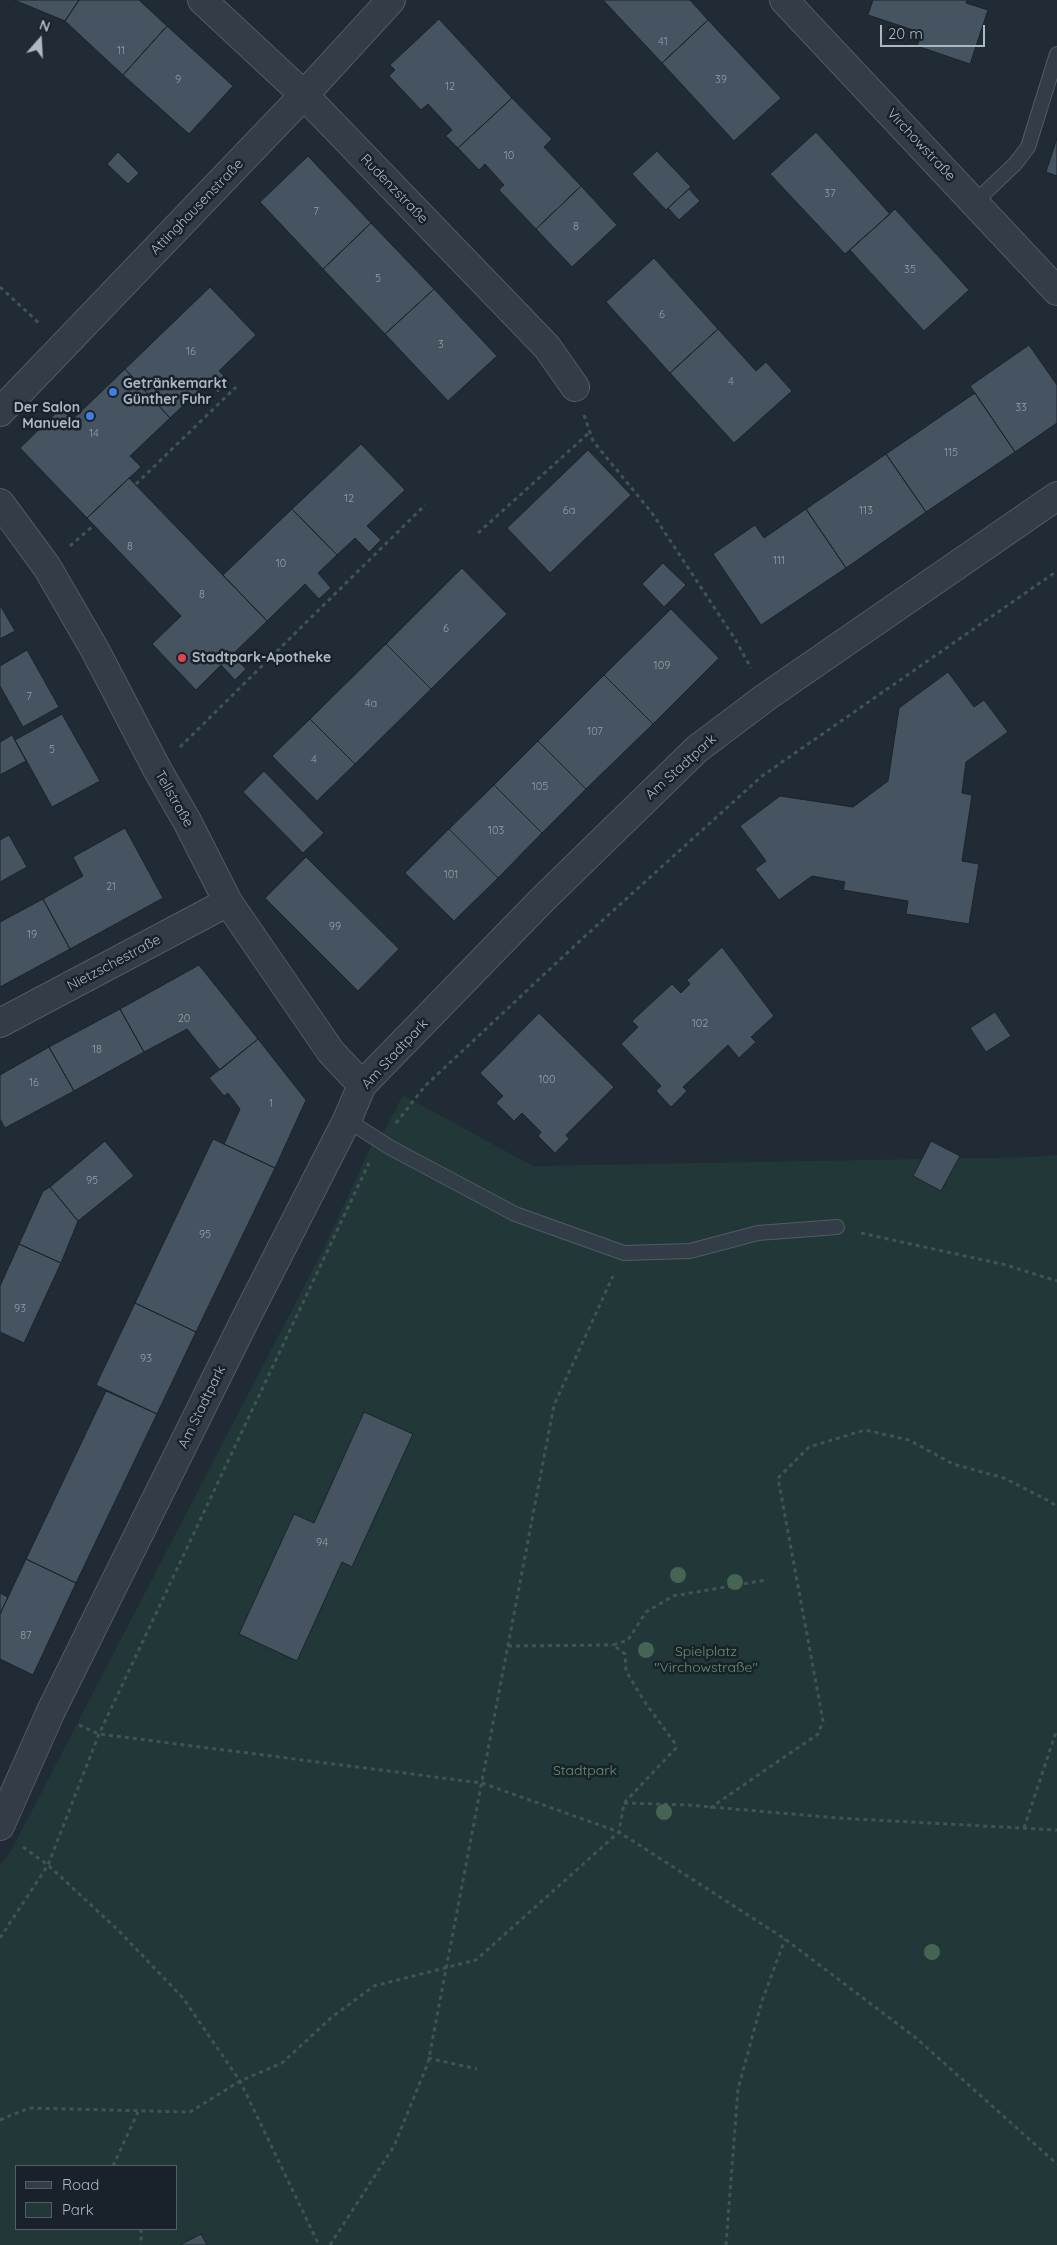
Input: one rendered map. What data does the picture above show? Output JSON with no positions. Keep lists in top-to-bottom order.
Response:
{
  "streets": {
    "street": [
      "Virchowstraße",
      "Rudenzstraße",
      "Attinghausenstraße",
      "Am Stadtpark",
      "Tellstraße",
      "Nietzschestraße"
    ]
  },
  "crossings": [
    ["Rudenzstraße", "Attinghausenstraße"],
    ["Am Stadtpark", "Tellstraße"],
    ["Tellstraße", "Nietzschestraße"]
  ],
  "parks": ["Spielplatz \"Virchowstraße\"", "Stadtpark"],
  "places": ["Getränkemarkt Günther Fuhr", "Der Salon Manuela", "Stadtpark-Apotheke"],
  "house_numbers": [
    "41",
    "11",
    "9",
    "39",
    "12",
    "10",
    "37",
    "7",
    "8",
    "35",
    "5",
    "6",
    "3",
    "16",
    "4",
    "33",
    "14",
    "115",
    "12",
    "6a",
    "113",
    "8",
    "111",
    "10",
    "8",
    "6",
    "109",
    "7",
    "4a",
    "107",
    "5",
    "4",
    "105",
    "103",
    "101",
    "21",
    "99",
    "19",
    "20",
    "102",
    "18",
    "100",
    "16",
    "1",
    "95",
    "95",
    "93",
    "93",
    "94",
    "87"
  ],
  "legend": ["Road", "Park"],
  "scale_bar": "20 m",
  "north": "top"
}
